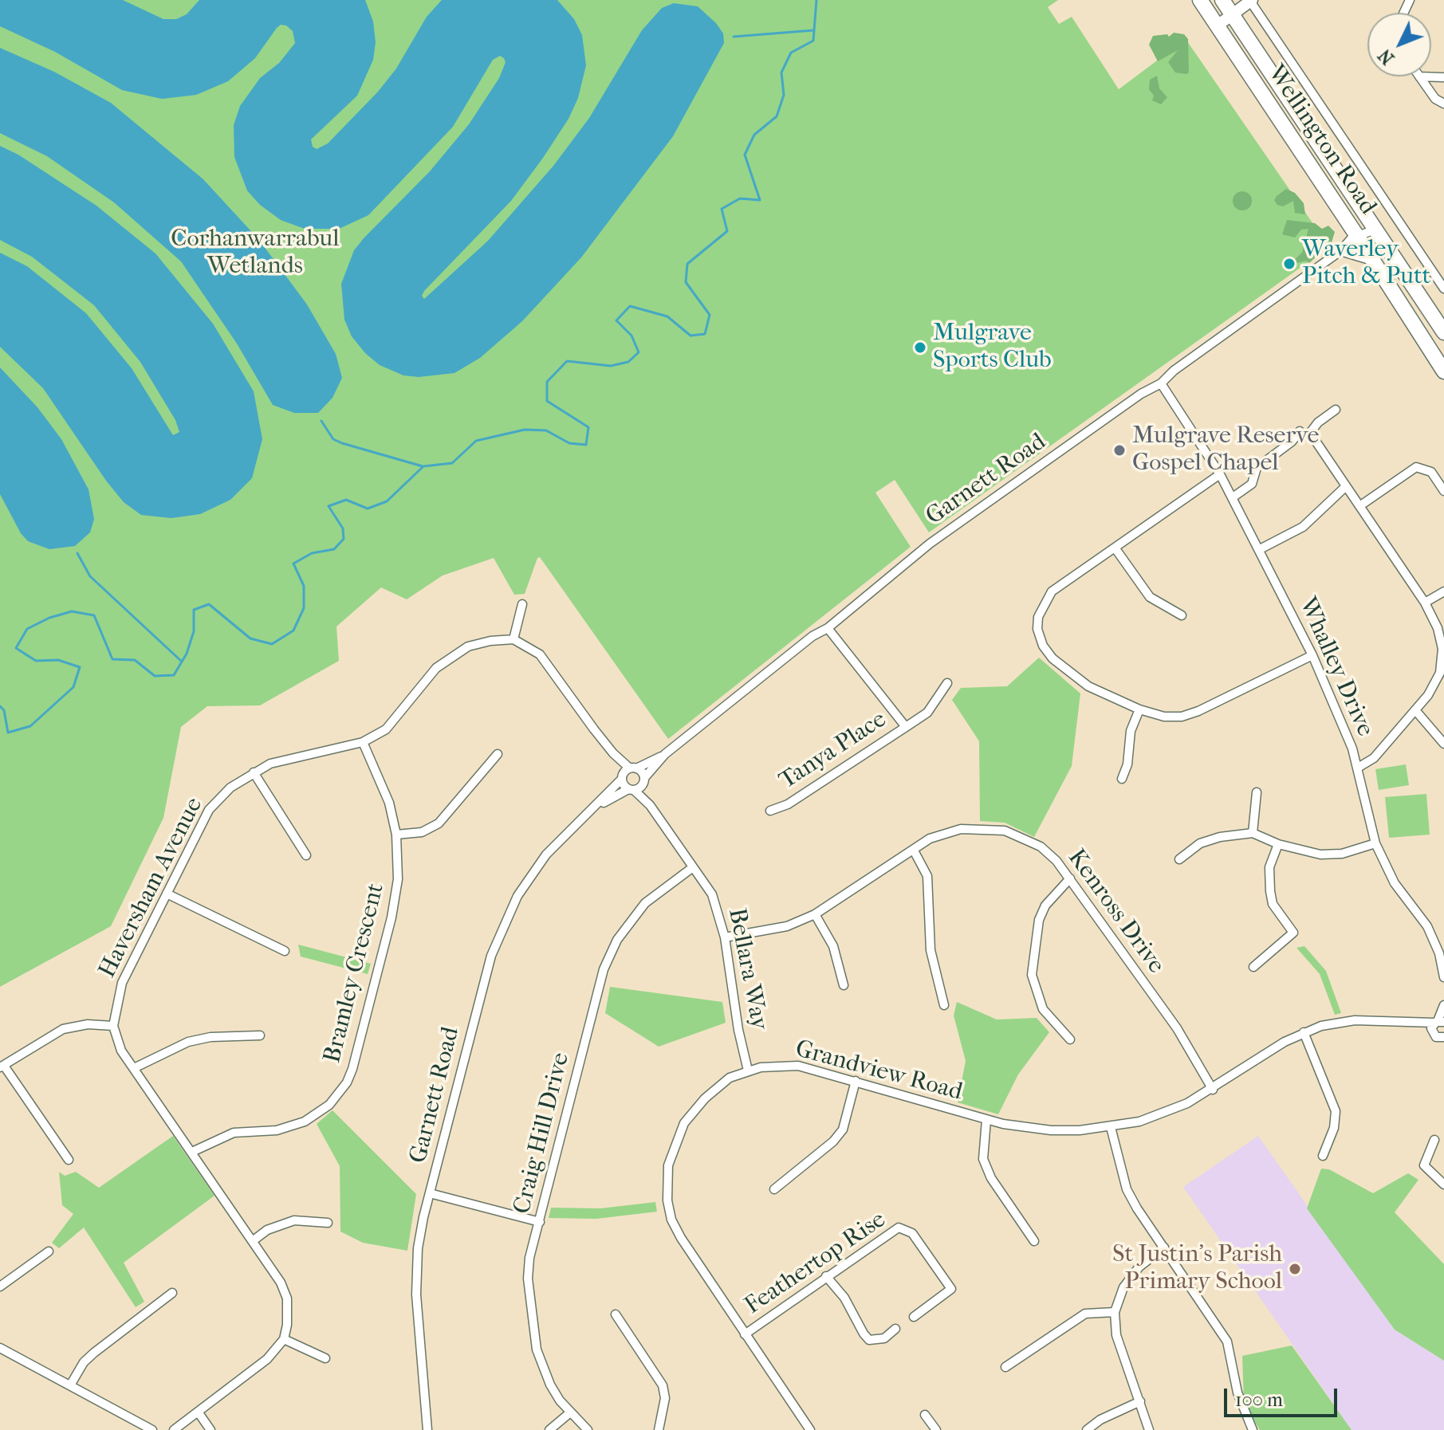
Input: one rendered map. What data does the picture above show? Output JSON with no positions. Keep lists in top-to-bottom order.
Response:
{
  "streets": {
    "highway": ["Wellington Road"],
    "street": [
      "Garnett Road",
      "Whalley Drive",
      "Tanya Place",
      "Haversham Avenue",
      "Kenross Drive",
      "Bellara Way",
      "Bramley Crescent",
      "Grandview Road",
      "Craig Hill Drive",
      "Feathertop Rise"
    ]
  },
  "crossings": [
    ["Wellington Road", "Garnett Road"],
    ["Garnett Road", "Whalley Drive"],
    ["Garnett Road", "Tanya Place"],
    ["Garnett Road", "Bellara Way"],
    ["Haversham Avenue", "Bramley Crescent"],
    ["Kenross Drive", "Bellara Way"],
    ["Kenross Drive", "Grandview Road"],
    ["Bellara Way", "Grandview Road"],
    ["Bellara Way", "Craig Hill Drive"],
    ["Grandview Road", "Feathertop Rise"]
  ],
  "parks": ["Corhanwarrabul Wetlands"],
  "places": [
    "Waverley Pitch & Putt",
    "Mulgrave Sports Club",
    "Mulgrave Reserve Gospel Chapel",
    "St Justin's Parish Primary School"
  ],
  "scale_bar": "100 m",
  "north": "bottom left"
}
